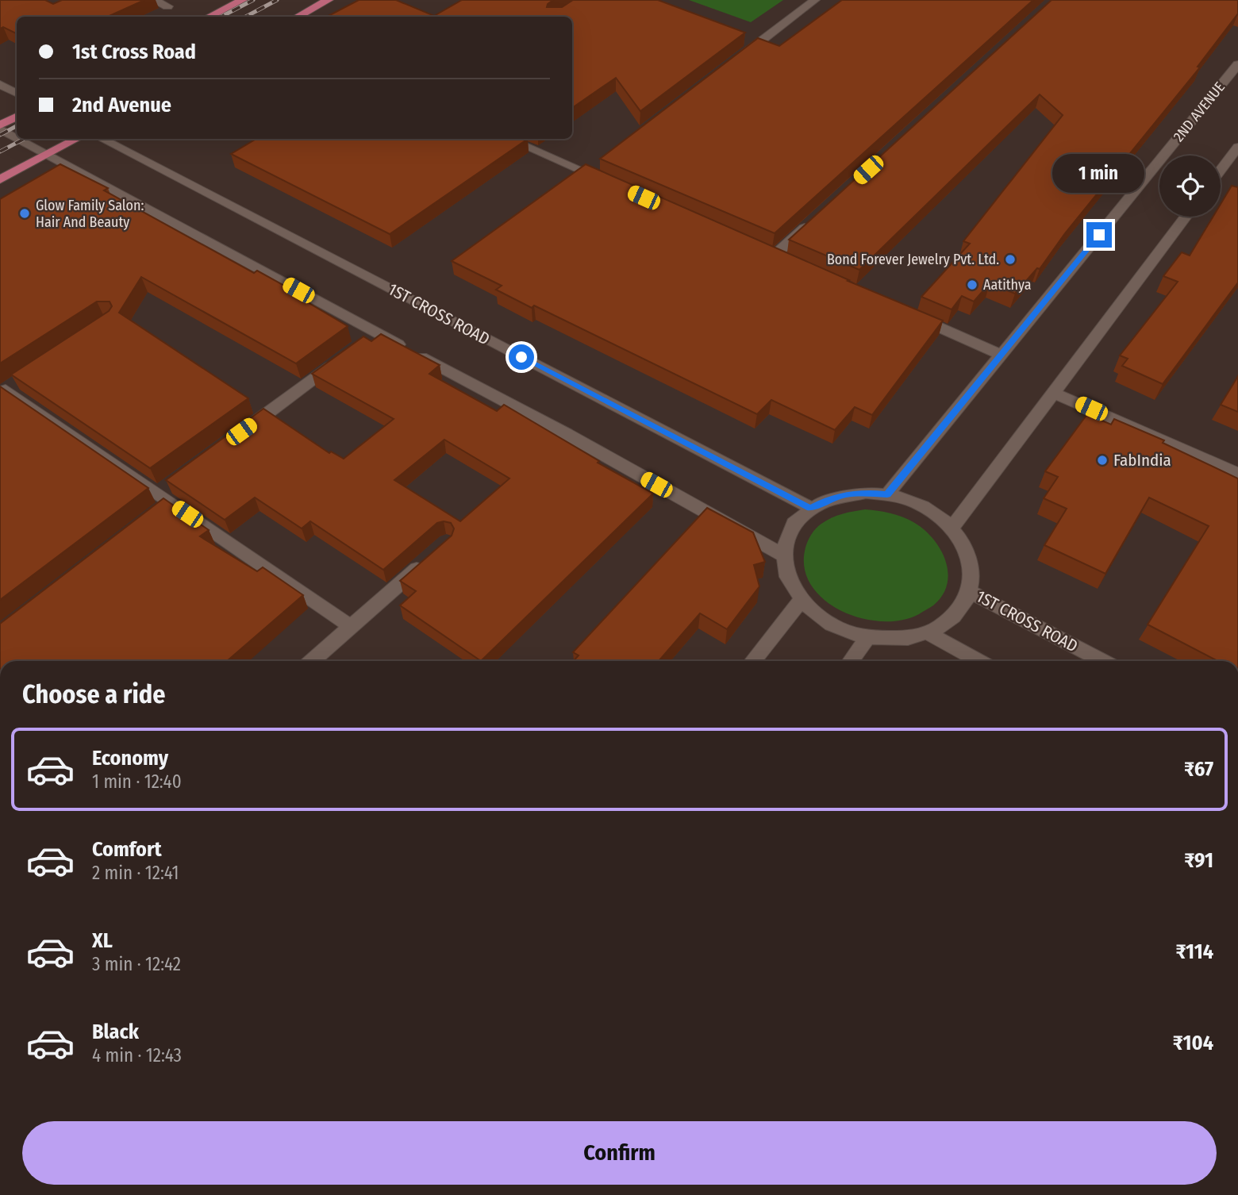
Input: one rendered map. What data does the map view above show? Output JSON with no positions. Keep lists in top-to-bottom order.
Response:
{
  "streets": {
    "street": ["2ND AVENUE", "1ST CROSS ROAD"]
  },
  "crossings": [
    ["2ND AVENUE", "1ST CROSS ROAD"]
  ],
  "places": [
    "Glow Family Salon: Hair And Beauty",
    "Bond Forever Jewelry Pvt. Ltd.",
    "Aatithya",
    "FabIndia"
  ],
  "page": {
    "banner": ["1st Cross Road", "2nd Avenue"],
    "bubble": "1 min",
    "heading": "Choose a ride",
    "list": [
      {
        "name": "Economy",
        "note": "1 min · 12:40",
        "value": "₹67"
      },
      {
        "name": "Comfort",
        "note": "2 min · 12:41",
        "value": "₹91"
      },
      {
        "name": "XL",
        "note": "3 min · 12:42",
        "value": "₹114"
      },
      {
        "name": "Black",
        "note": "4 min · 12:43",
        "value": "₹104"
      }
    ],
    "buttons": "Confirm"
  }
}
